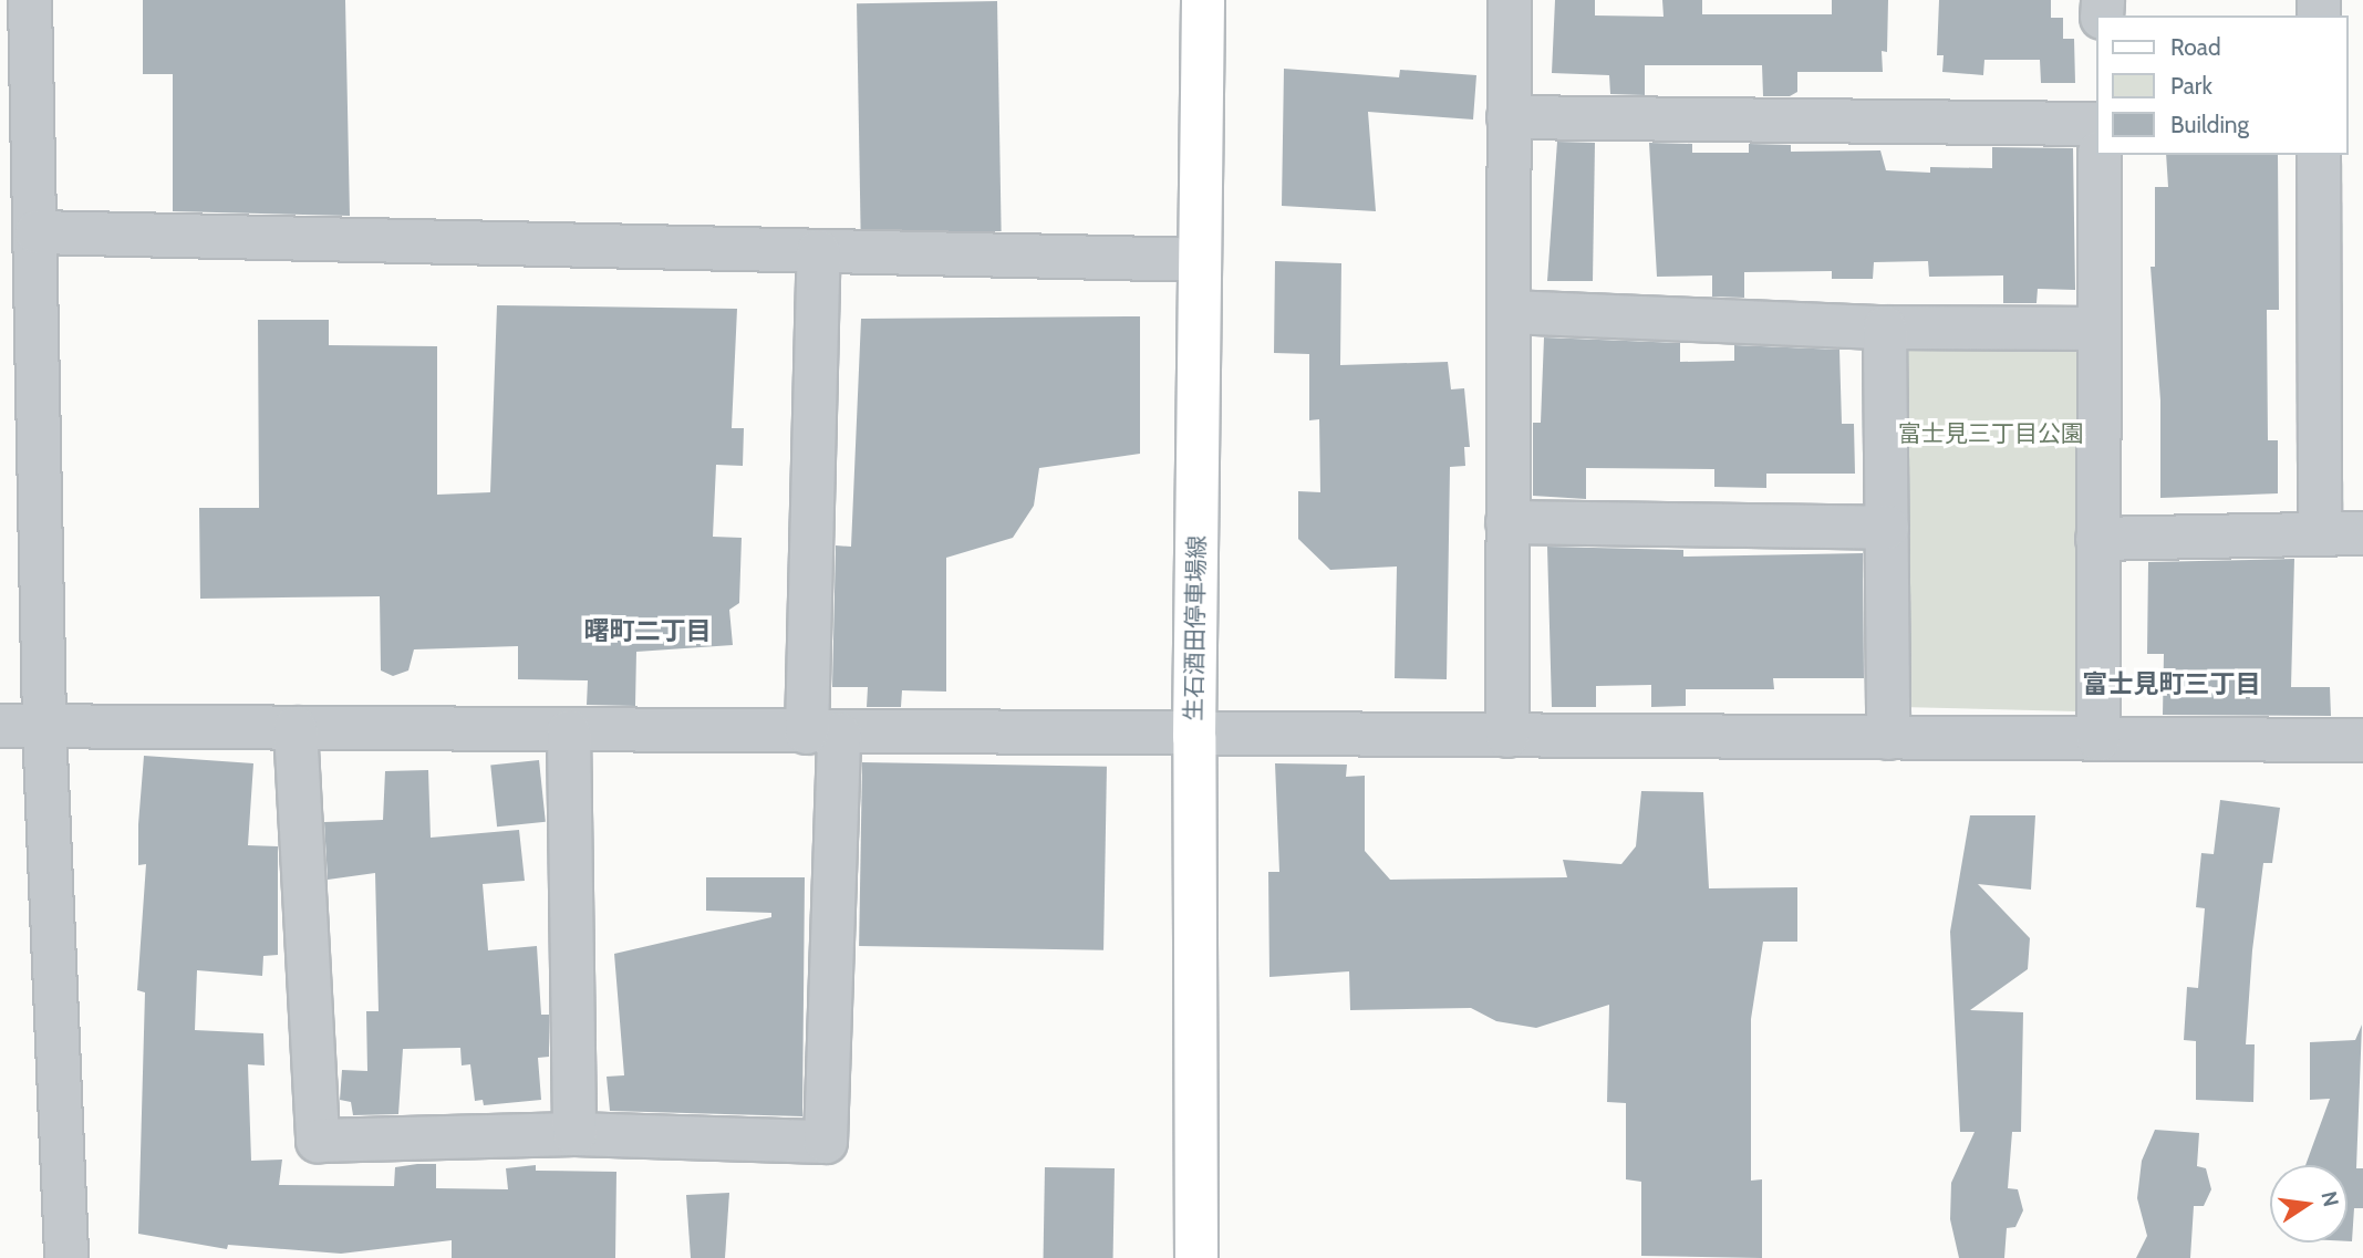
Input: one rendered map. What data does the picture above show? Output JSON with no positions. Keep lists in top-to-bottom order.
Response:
{
  "streets": {
    "main road": ["生石酒田停車場線"]
  },
  "districts": ["曙町二丁目", "富士見町三丁目"],
  "parks": ["富士見三丁目公園"],
  "legend": ["Road", "Park", "Building"],
  "north": "right"
}
